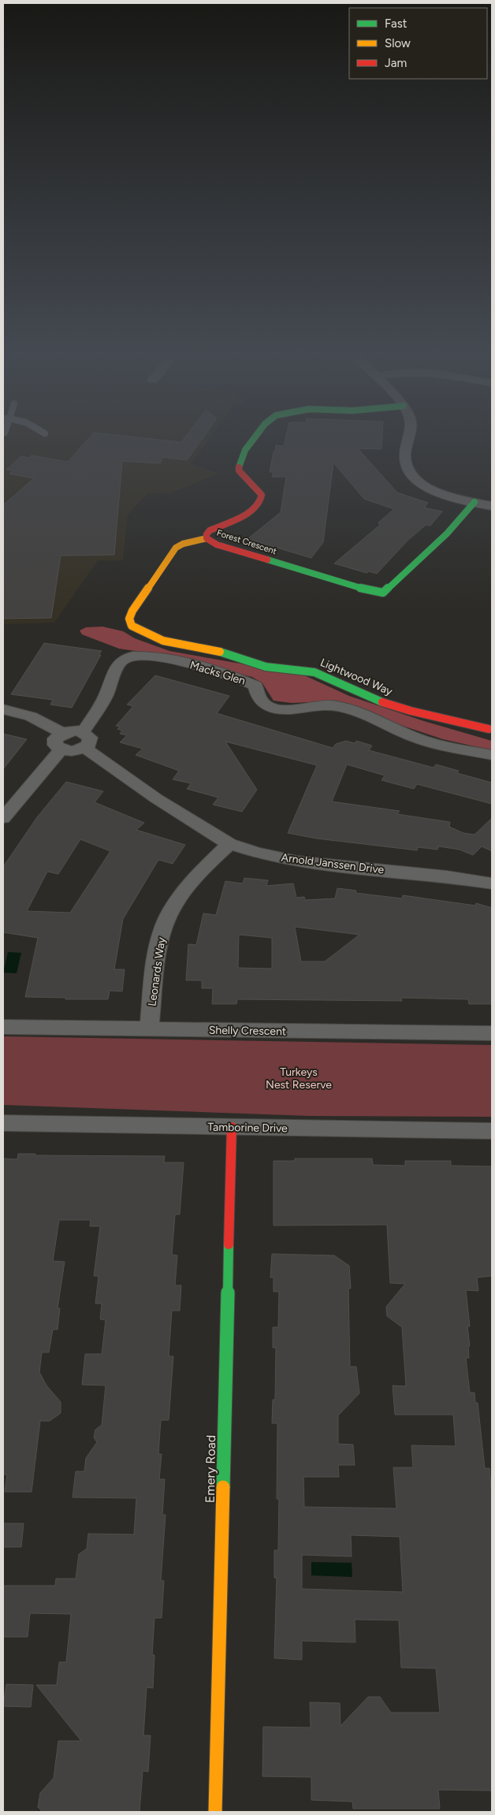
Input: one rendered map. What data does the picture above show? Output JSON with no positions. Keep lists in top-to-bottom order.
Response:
{
  "streets": {
    "street": [
      "Forest Crescent",
      "Macks Glen",
      "Lightwood Way",
      "Arnold Janssen Drive",
      "Leonards Way",
      "Shelly Crescent",
      "Tamborine Drive",
      "Emery Road"
    ]
  },
  "crossings": [
    ["Forest Crescent", "Lightwood Way"],
    ["Macks Glen", "Arnold Janssen Drive"],
    ["Arnold Janssen Drive", "Leonards Way"],
    ["Leonards Way", "Shelly Crescent"],
    ["Tamborine Drive", "Emery Road"]
  ],
  "parks": ["Turkeys Nest Reserve"],
  "legend": ["Fast", "Slow", "Jam"]
}
